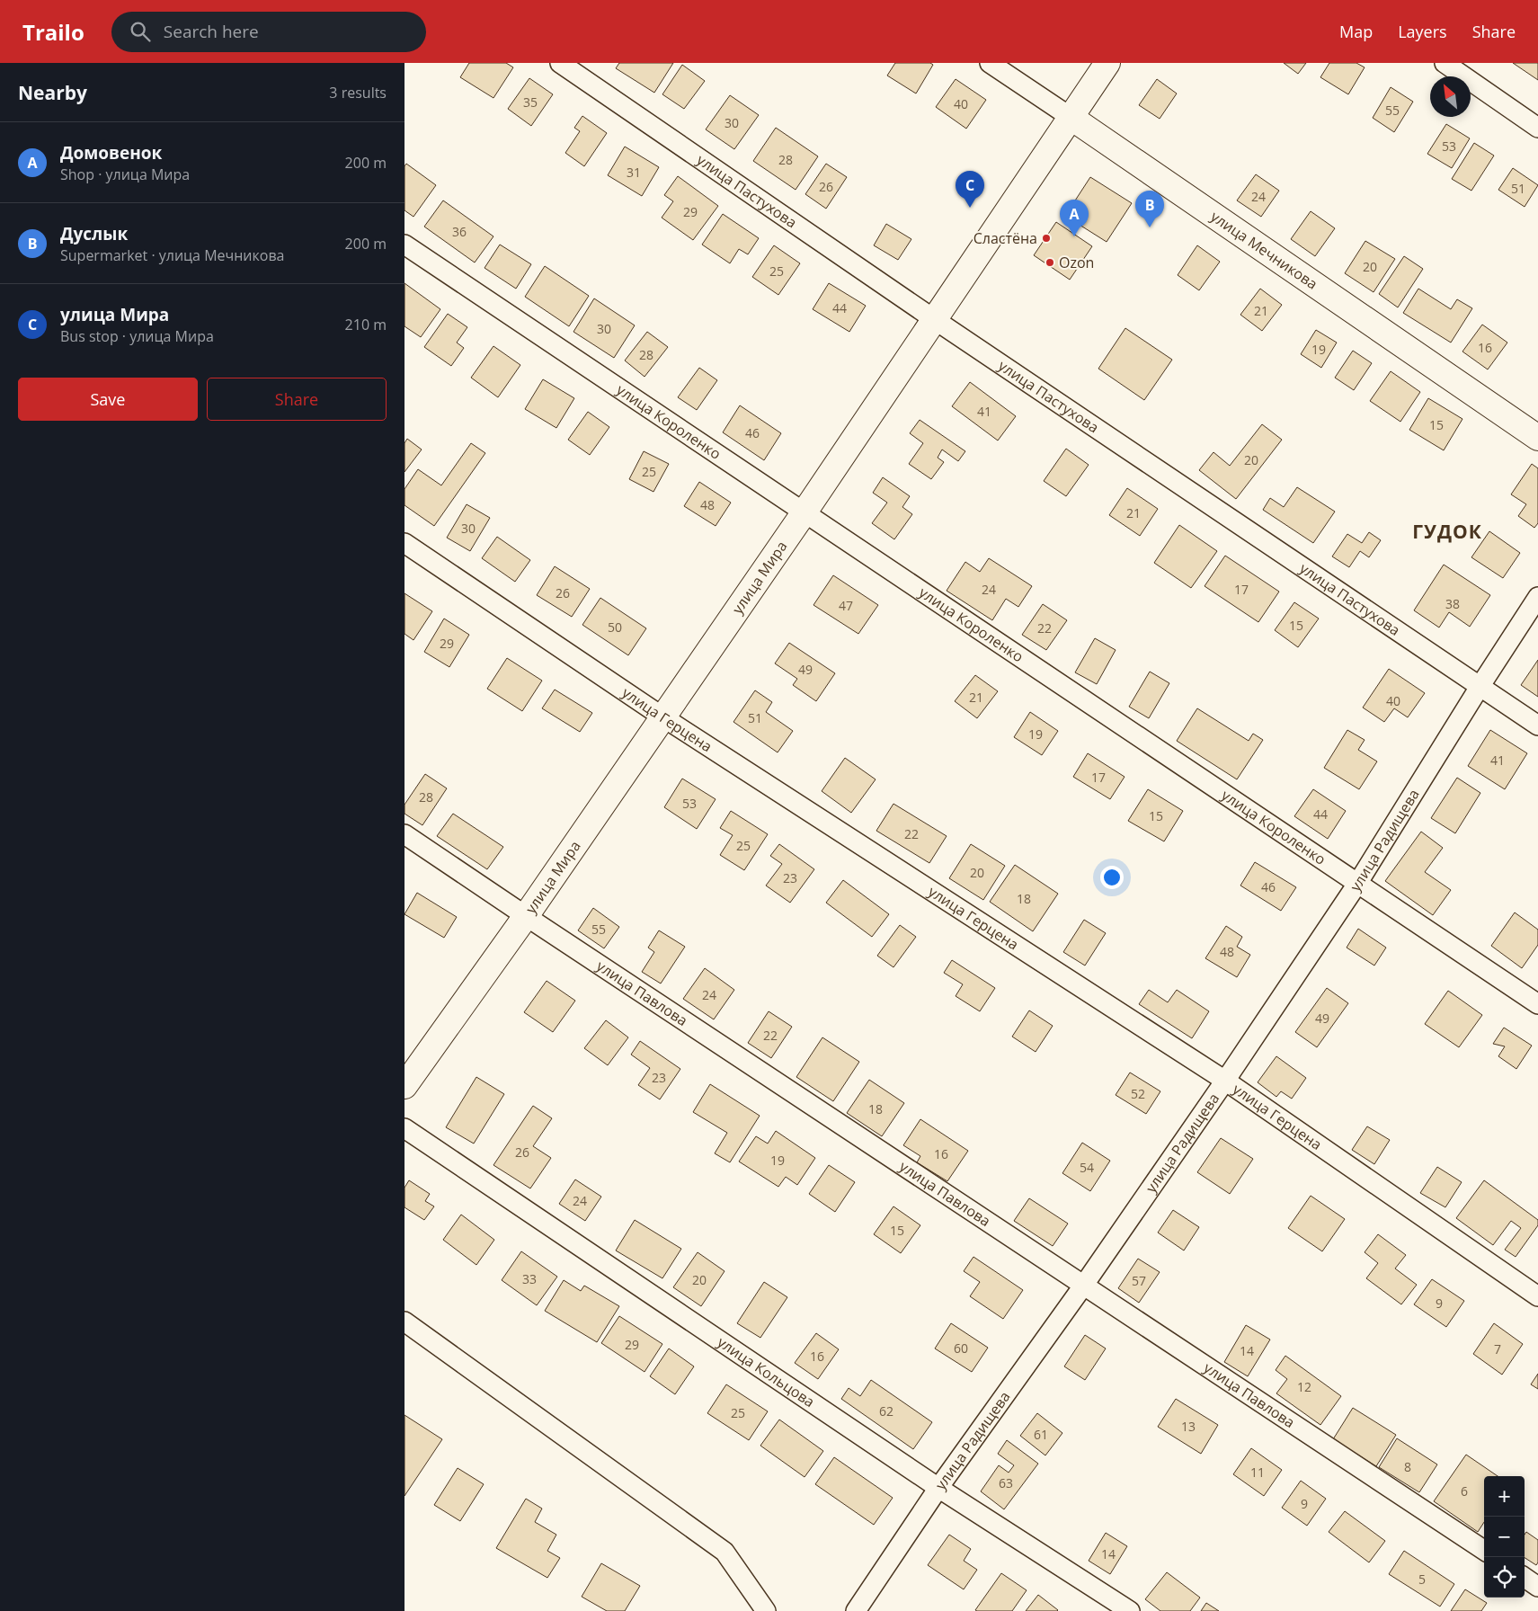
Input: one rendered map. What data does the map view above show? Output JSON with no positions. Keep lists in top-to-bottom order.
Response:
{
  "streets": {
    "main road": ["улица Мечникова", "улица Мира"],
    "street": [
      "улица Пастухова",
      "улица Короленко",
      "улица Герцена",
      "улица Радищева",
      "улица Павлова",
      "улица Кольцова"
    ]
  },
  "crossings": [
    ["улица Пастухова", "улица Мира"],
    ["улица Пастухова", "улица Радищева"],
    ["улица Мечникова", "улица Мира"],
    ["улица Короленко", "улица Мира"],
    ["улица Короленко", "улица Радищева"],
    ["улица Мира", "улица Герцена"],
    ["улица Мира", "улица Павлова"],
    ["улица Герцена", "улица Радищева"],
    ["улица Радищева", "улица Павлова"],
    ["улица Радищева", "улица Кольцова"]
  ],
  "districts": ["ГУДОК"],
  "places": ["Сластёна", "Ozon"],
  "house_numbers": [
    "35",
    "40",
    "55",
    "30",
    "53",
    "28",
    "31",
    "26",
    "51",
    "24",
    "29",
    "36",
    "20",
    "25",
    "44",
    "21",
    "30",
    "16",
    "19",
    "28",
    "41",
    "15",
    "46",
    "20",
    "25",
    "48",
    "21",
    "30",
    "24",
    "17",
    "26",
    "38",
    "47",
    "15",
    "50",
    "22",
    "29",
    "49",
    "21",
    "40",
    "51",
    "19",
    "41",
    "17",
    "28",
    "53",
    "44",
    "15",
    "22",
    "25",
    "20",
    "23",
    "46",
    "18",
    "55",
    "48",
    "24",
    "49",
    "22",
    "23",
    "52",
    "18",
    "26",
    "16",
    "19",
    "54",
    "24",
    "15",
    "33",
    "20",
    "57",
    "9",
    "29",
    "60",
    "7",
    "14",
    "16",
    "12",
    "62",
    "25",
    "13",
    "61",
    "8",
    "11",
    "63",
    "6",
    "9",
    "14",
    "5"
  ],
  "north": "top left",
  "page": {
    "header": "Trailo",
    "search": "Search here",
    "nav": ["Map", "Layers", "Share"],
    "heading": ["Nearby", "3 results"],
    "list": [
      {
        "mark": "A",
        "name": "Домовенок",
        "note": "Shop · улица Мира",
        "value": "200 m"
      },
      {
        "mark": "B",
        "name": "Дуслык",
        "note": "Supermarket · улица Мечникова",
        "value": "200 m"
      },
      {
        "mark": "C",
        "name": "улица Мира",
        "note": "Bus stop · улица Мира",
        "value": "210 m"
      }
    ],
    "pins": ["C", "B", "A"],
    "buttons": ["Save", "Share"],
    "map_buttons": ["+", "−"]
  }
}
